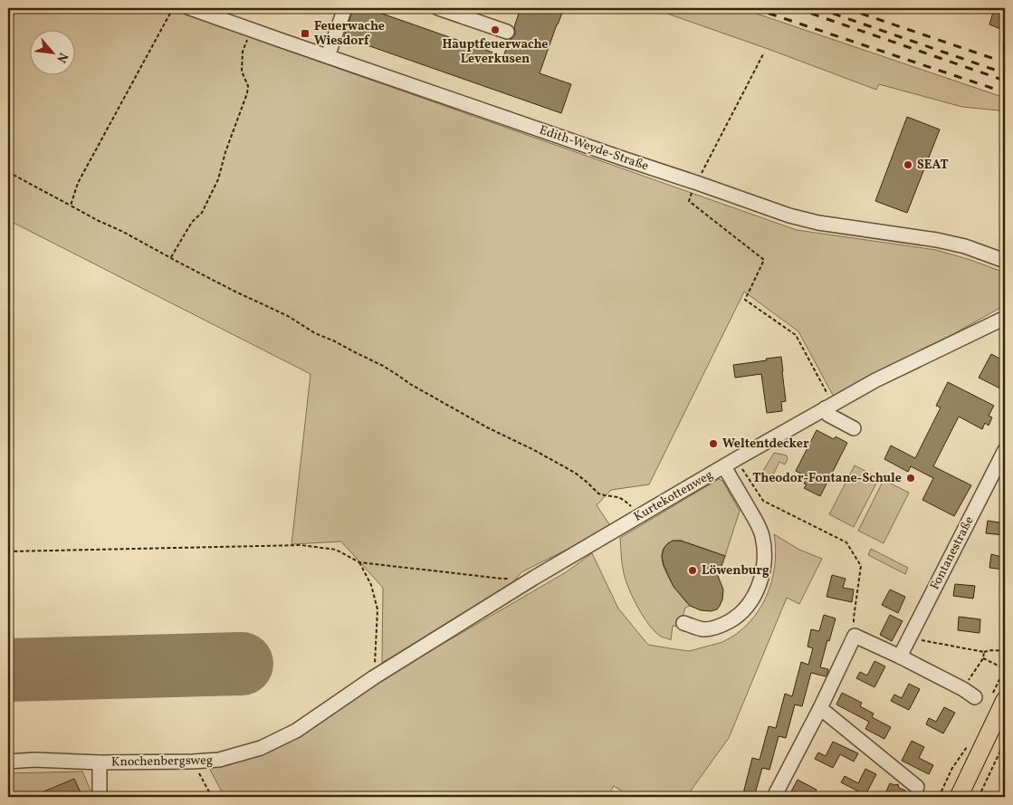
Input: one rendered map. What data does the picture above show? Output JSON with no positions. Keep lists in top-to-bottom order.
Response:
{
  "streets": {
    "street": [
      "Edith-Weyde-Straße",
      "Kurtekottenweg",
      "Fontanestraße",
      "Knochenbergsweg"
    ]
  },
  "crossings": [
    ["Kurtekottenweg", "Knochenbergsweg"]
  ],
  "places": {
    "other": [
      "Hauptfeuerwache Leverkusen",
      "SEAT",
      "Weltentdecker",
      "Theodor-Fontane-Schule",
      "Löwenburg"
    ],
    "transit": ["Feuerwache Wiesdorf"]
  },
  "north": "bottom right"
}
